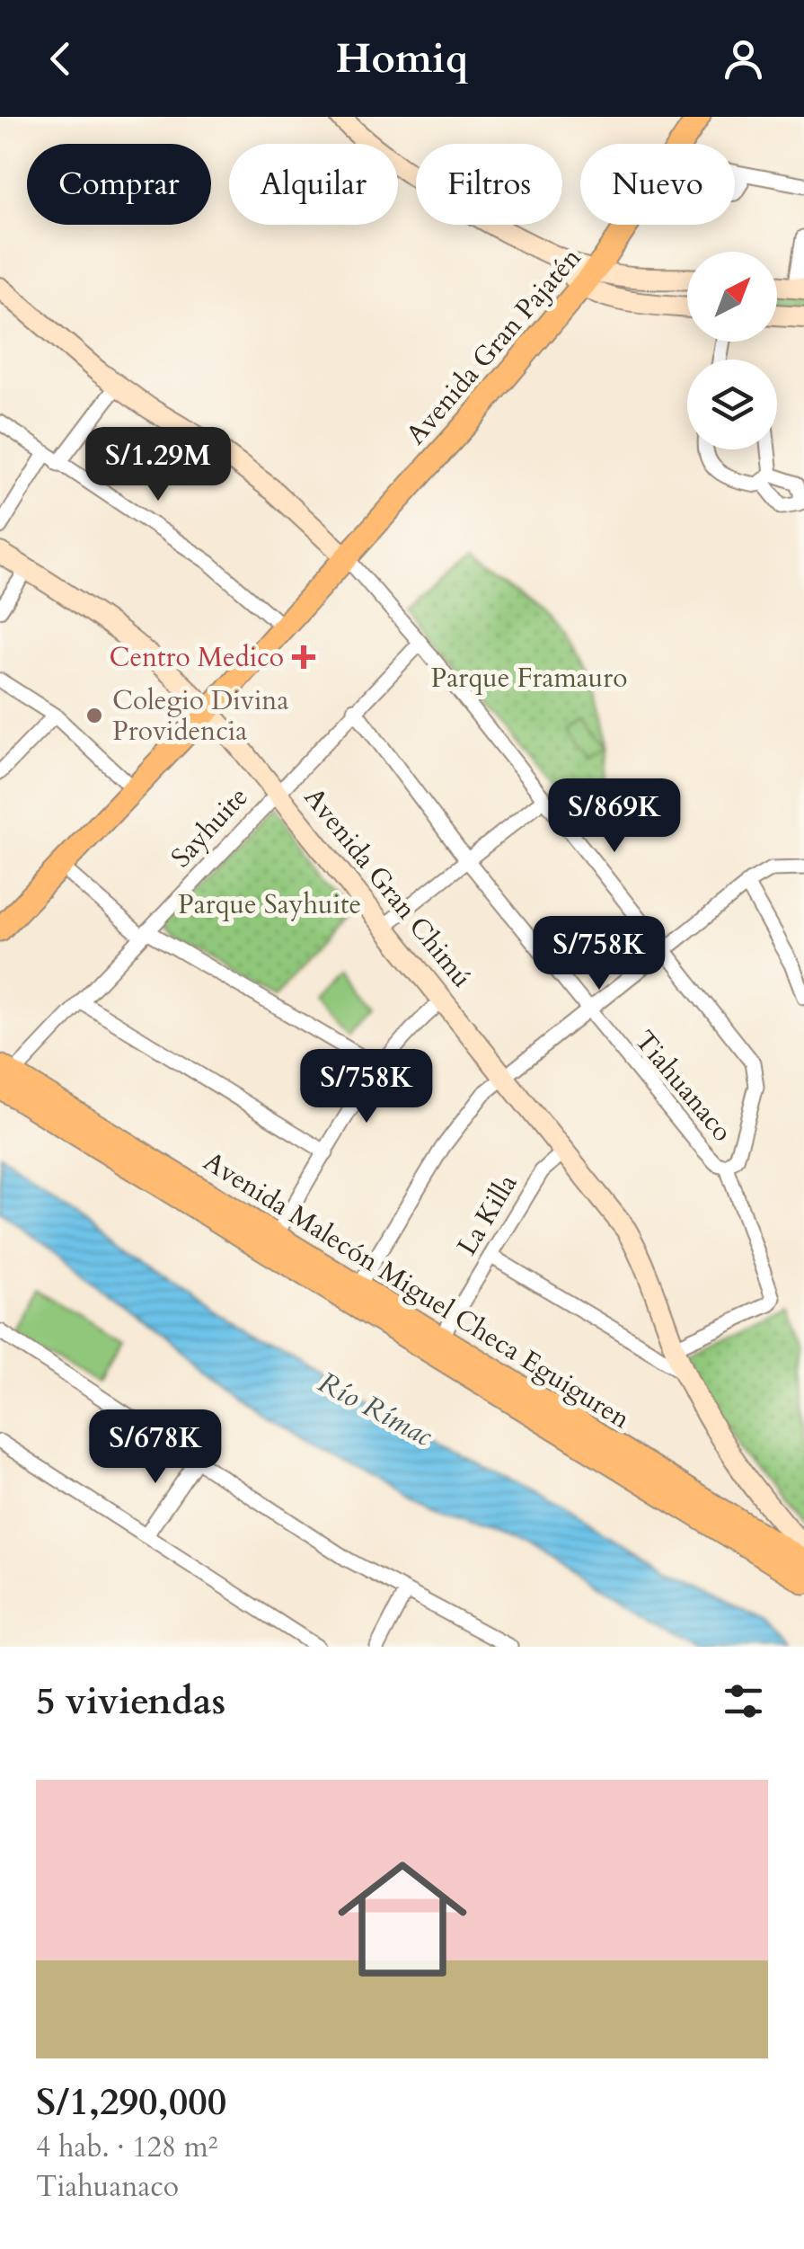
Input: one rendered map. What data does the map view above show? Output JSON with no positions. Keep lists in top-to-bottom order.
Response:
{
  "streets": {
    "main road": ["Avenida Gran Pajatén", "Avenida Malecón Miguel Checa Eguiguren"],
    "street": [
      "Sayhuite",
      "Avenida Gran Chimú",
      "Tiahuanaco",
      "La Killa"
    ]
  },
  "crossings": [
    ["Avenida Gran Pajatén", "Avenida Gran Chimú"],
    ["Sayhuite", "Avenida Gran Chimú"],
    ["Sayhuite", "Tiahuanaco"],
    ["Sayhuite", "Avenida Malecón Miguel Checa Eguiguren"],
    ["Avenida Gran Chimú", "Tiahuanaco"],
    ["Avenida Gran Chimú", "La Killa"],
    ["Avenida Gran Chimú", "Avenida Malecón Miguel Checa Eguiguren"],
    ["La Killa", "Avenida Malecón Miguel Checa Eguiguren"]
  ],
  "water": ["Río Rímac"],
  "parks": ["Parque Framauro", "Parque Sayhuite"],
  "places": {
    "health": ["Centro Medico"],
    "other": ["Colegio Divina Providencia"]
  },
  "north": "top right",
  "page": {
    "header": "Homiq",
    "chip": [
      "Comprar",
      "Alquilar",
      "Filtros",
      "Nuevo"
    ],
    "price": [
      "S/1.29M",
      "S/869K",
      "S/758K",
      "S/758K",
      "S/678K"
    ],
    "heading": "5 viviendas",
    "list": [
      {
        "name": "S/1,290,000",
        "note": "4 hab. · 128 m² · Tiahuanaco"
      }
    ]
  }
}
